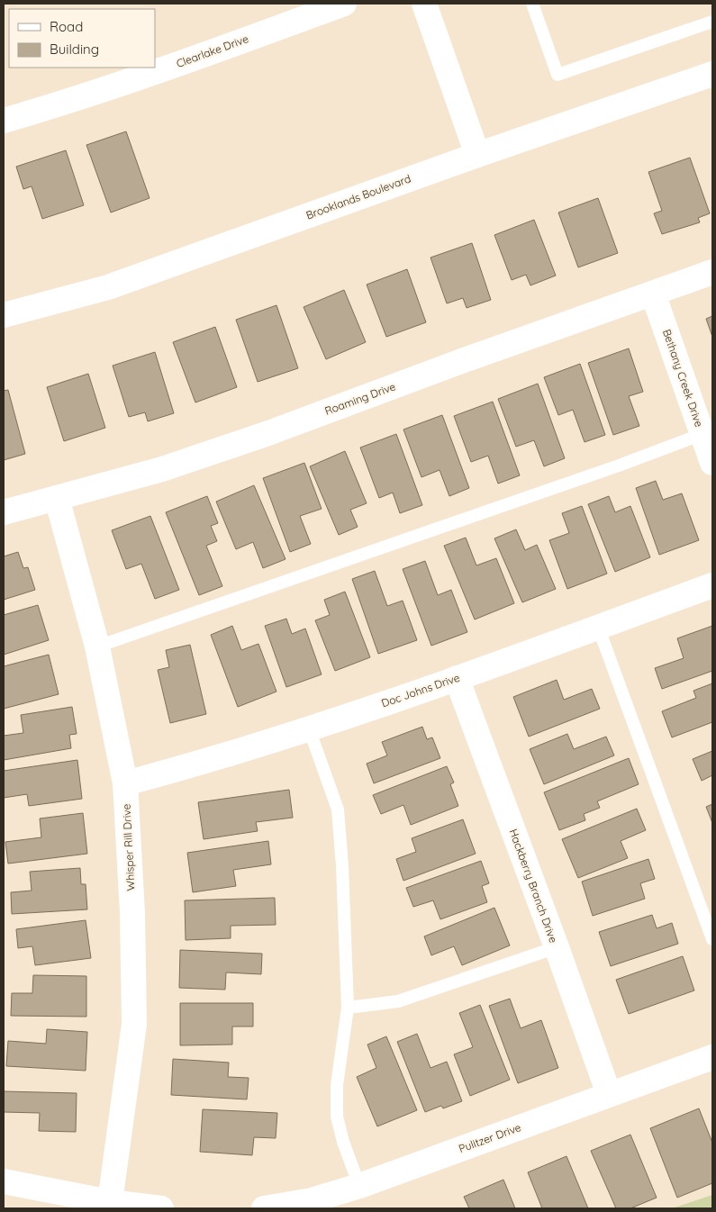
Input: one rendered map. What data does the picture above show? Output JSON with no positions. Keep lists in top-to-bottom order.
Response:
{
  "streets": {
    "street": [
      "Clearlake Drive",
      "Brooklands Boulevard",
      "Bethany Creek Drive",
      "Roaming Drive",
      "Doc Johns Drive",
      "Whisper Rill Drive",
      "Hackberry Branch Drive",
      "Pulitzer Drive"
    ]
  },
  "crossings": [
    ["Bethany Creek Drive", "Roaming Drive"],
    ["Roaming Drive", "Whisper Rill Drive"],
    ["Doc Johns Drive", "Whisper Rill Drive"],
    ["Doc Johns Drive", "Hackberry Branch Drive"],
    ["Hackberry Branch Drive", "Pulitzer Drive"]
  ],
  "legend": ["Road", "Building"]
}
